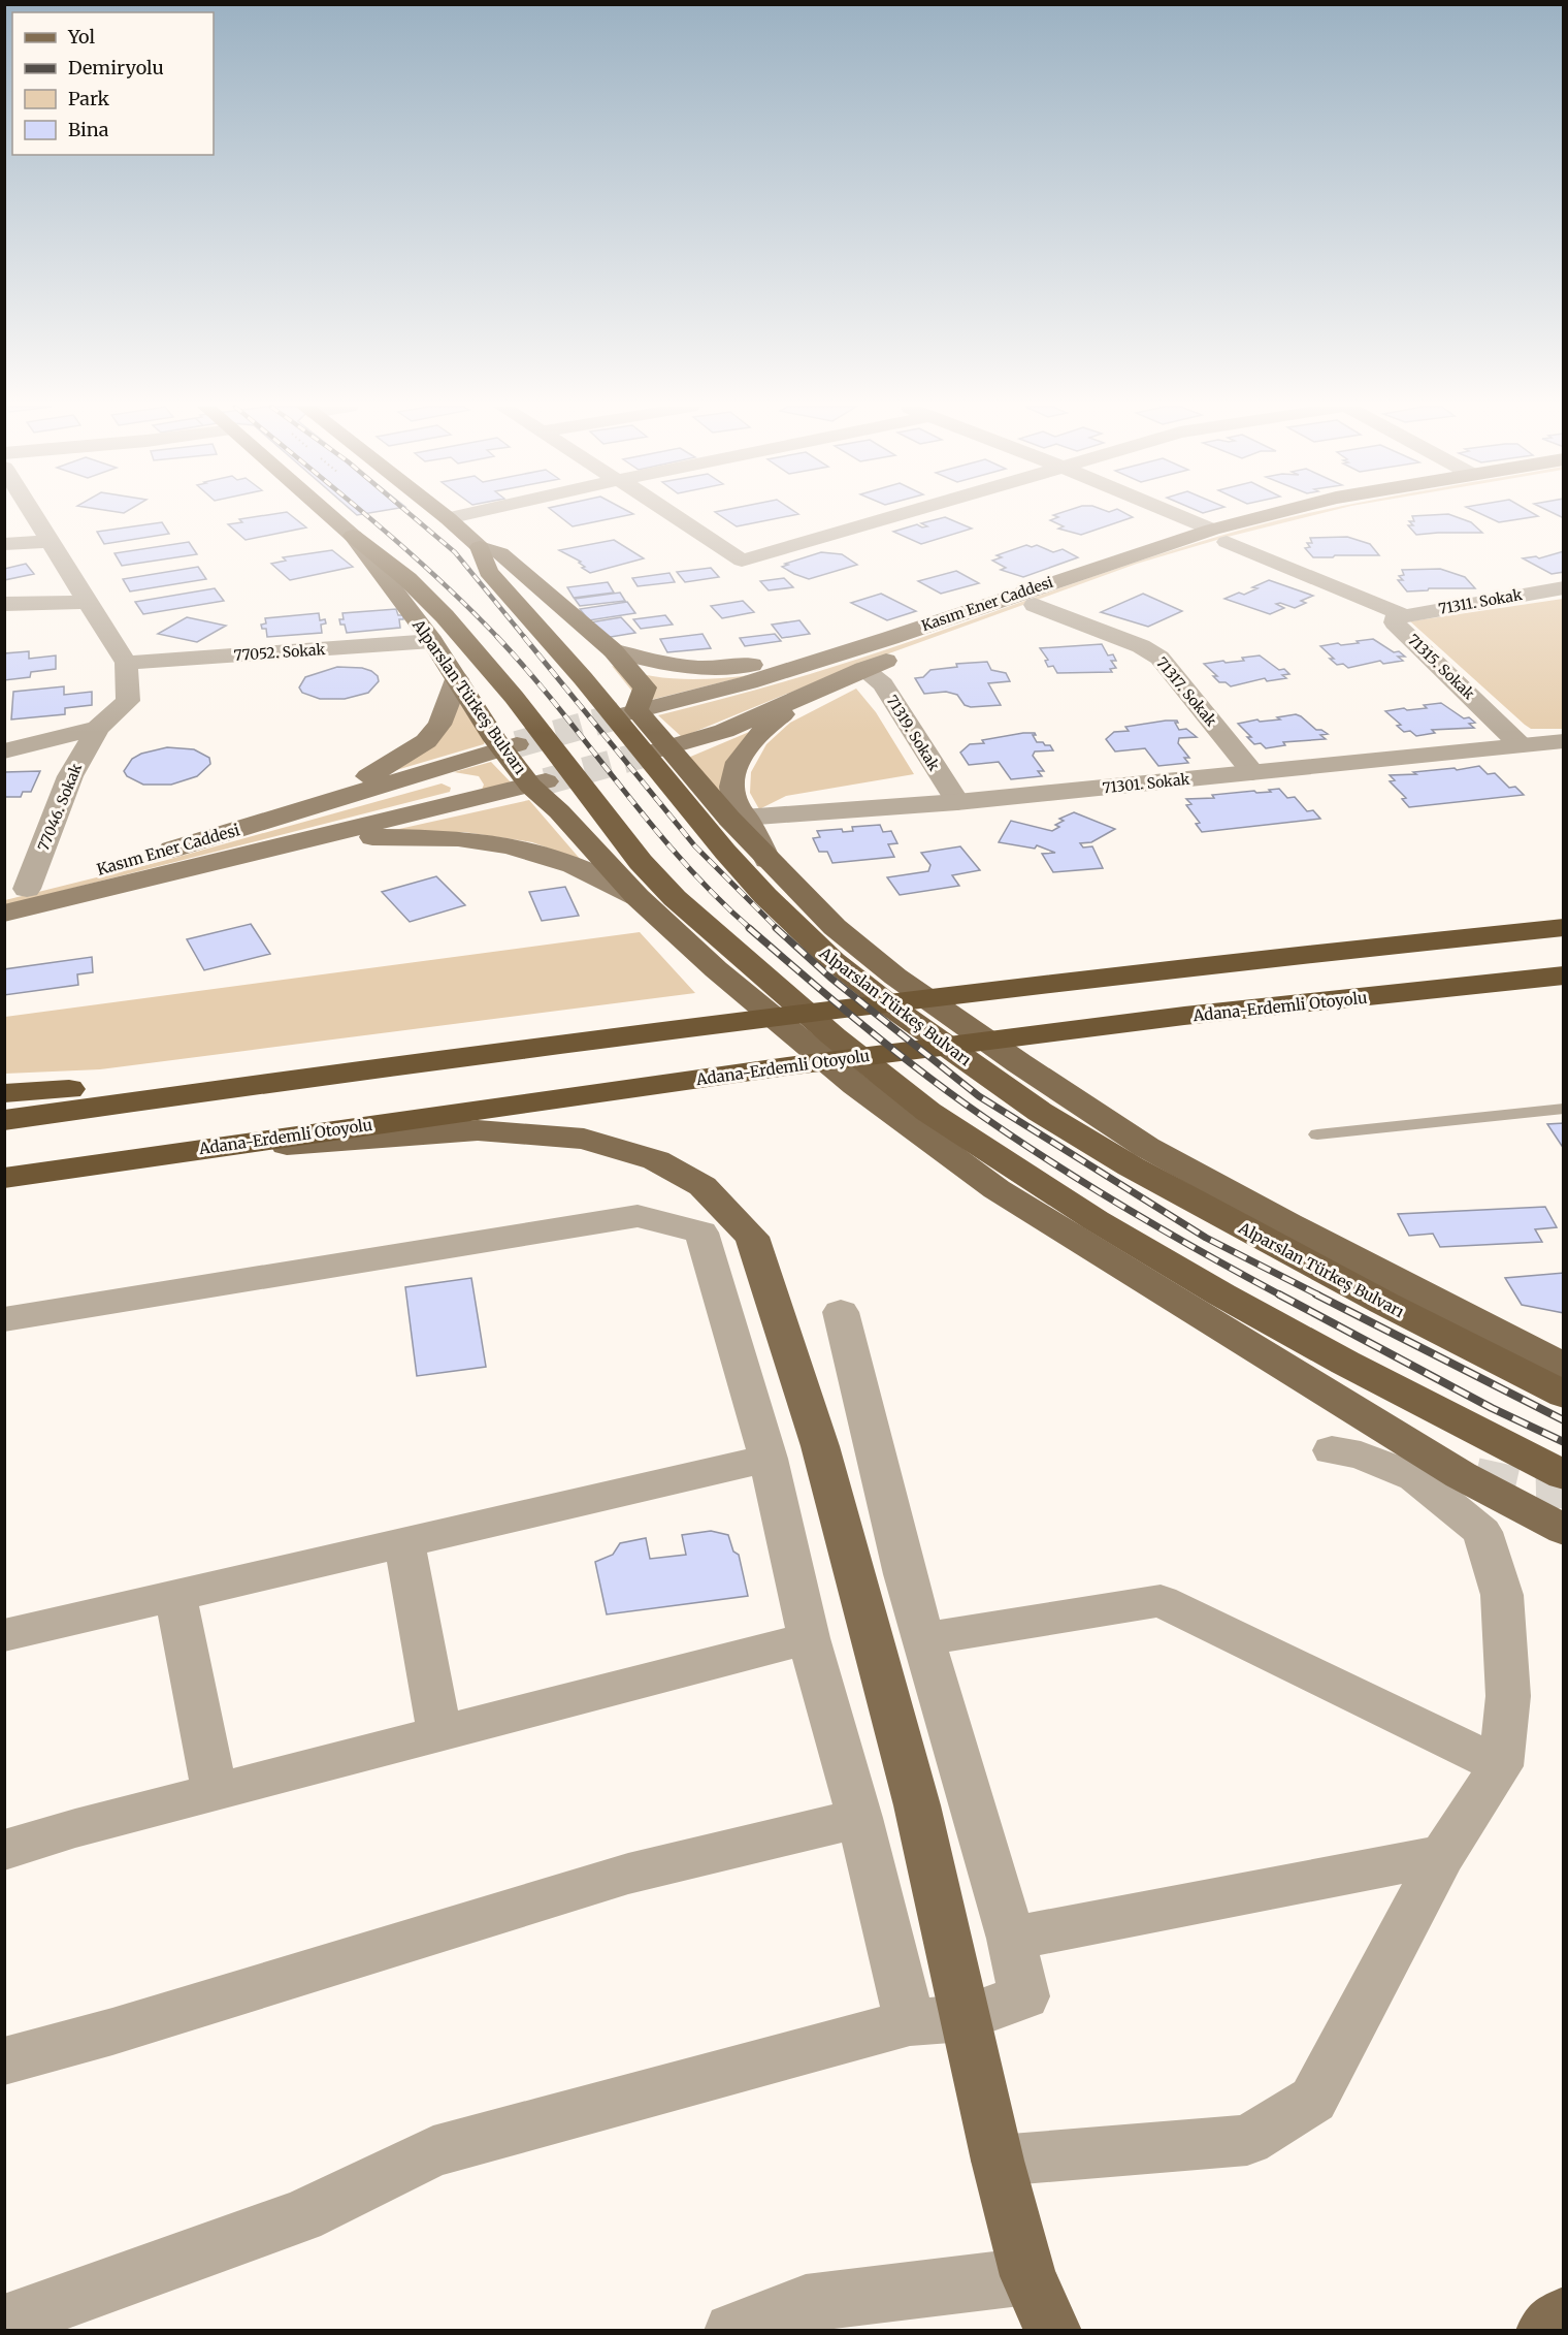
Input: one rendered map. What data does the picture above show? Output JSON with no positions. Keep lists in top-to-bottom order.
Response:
{
  "streets": {
    "highway": ["Alparslan Türkeş Bulvarı", "Adana-Erdemli Otoyolu"],
    "main road": ["Kasım Ener Caddesi"],
    "street": [
      "71311. Sokak",
      "77052. Sokak",
      "71315. Sokak",
      "71317. Sokak",
      "71319. Sokak",
      "71301. Sokak",
      "77046. Sokak"
    ]
  },
  "crossings": [
    ["71311. Sokak", "71315. Sokak"],
    ["Kasım Ener Caddesi", "71315. Sokak"],
    ["Kasım Ener Caddesi", "71317. Sokak"],
    ["Kasım Ener Caddesi", "71319. Sokak"],
    ["Kasım Ener Caddesi", "77046. Sokak"],
    ["77052. Sokak", "Alparslan Türkeş Bulvarı"],
    ["71315. Sokak", "71301. Sokak"],
    ["71317. Sokak", "71301. Sokak"],
    ["Alparslan Türkeş Bulvarı", "71301. Sokak"],
    ["71319. Sokak", "71301. Sokak"]
  ],
  "legend": [
    "Yol",
    "Demiryolu",
    "Park",
    "Bina"
  ]
}
